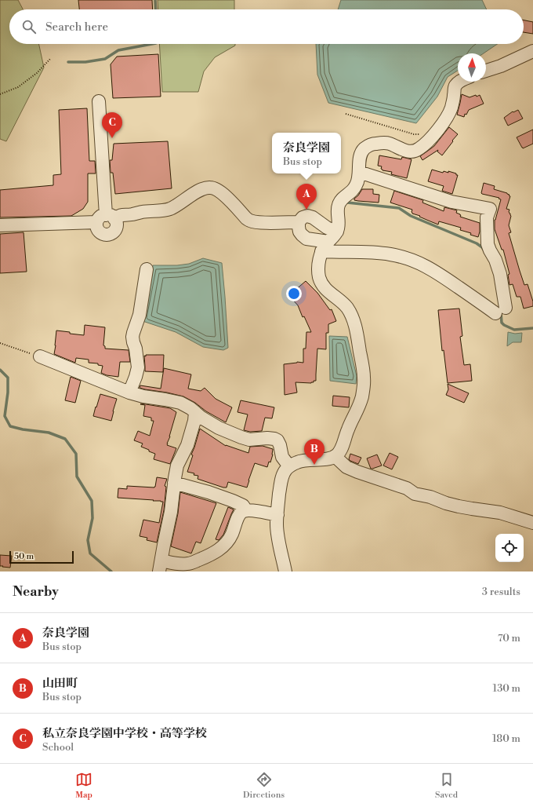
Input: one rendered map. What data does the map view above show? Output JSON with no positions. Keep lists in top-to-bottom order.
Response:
{
  "scale_bar": "50 m",
  "north": "top",
  "page": {
    "search": "Search here",
    "pins": ["C", "A", "B"],
    "popup": ["奈良学園", "Bus stop"],
    "scale": "50 m",
    "heading": ["Nearby", "3 results"],
    "list": [
      {
        "mark": "A",
        "name": "奈良学園",
        "note": "Bus stop",
        "value": "70 m"
      },
      {
        "mark": "B",
        "name": "山田町",
        "note": "Bus stop",
        "value": "130 m"
      },
      {
        "mark": "C",
        "name": "私立奈良学園中学校・高等学校",
        "note": "School",
        "value": "180 m"
      }
    ],
    "nav": ["Map", "Directions", "Saved"]
  }
}
